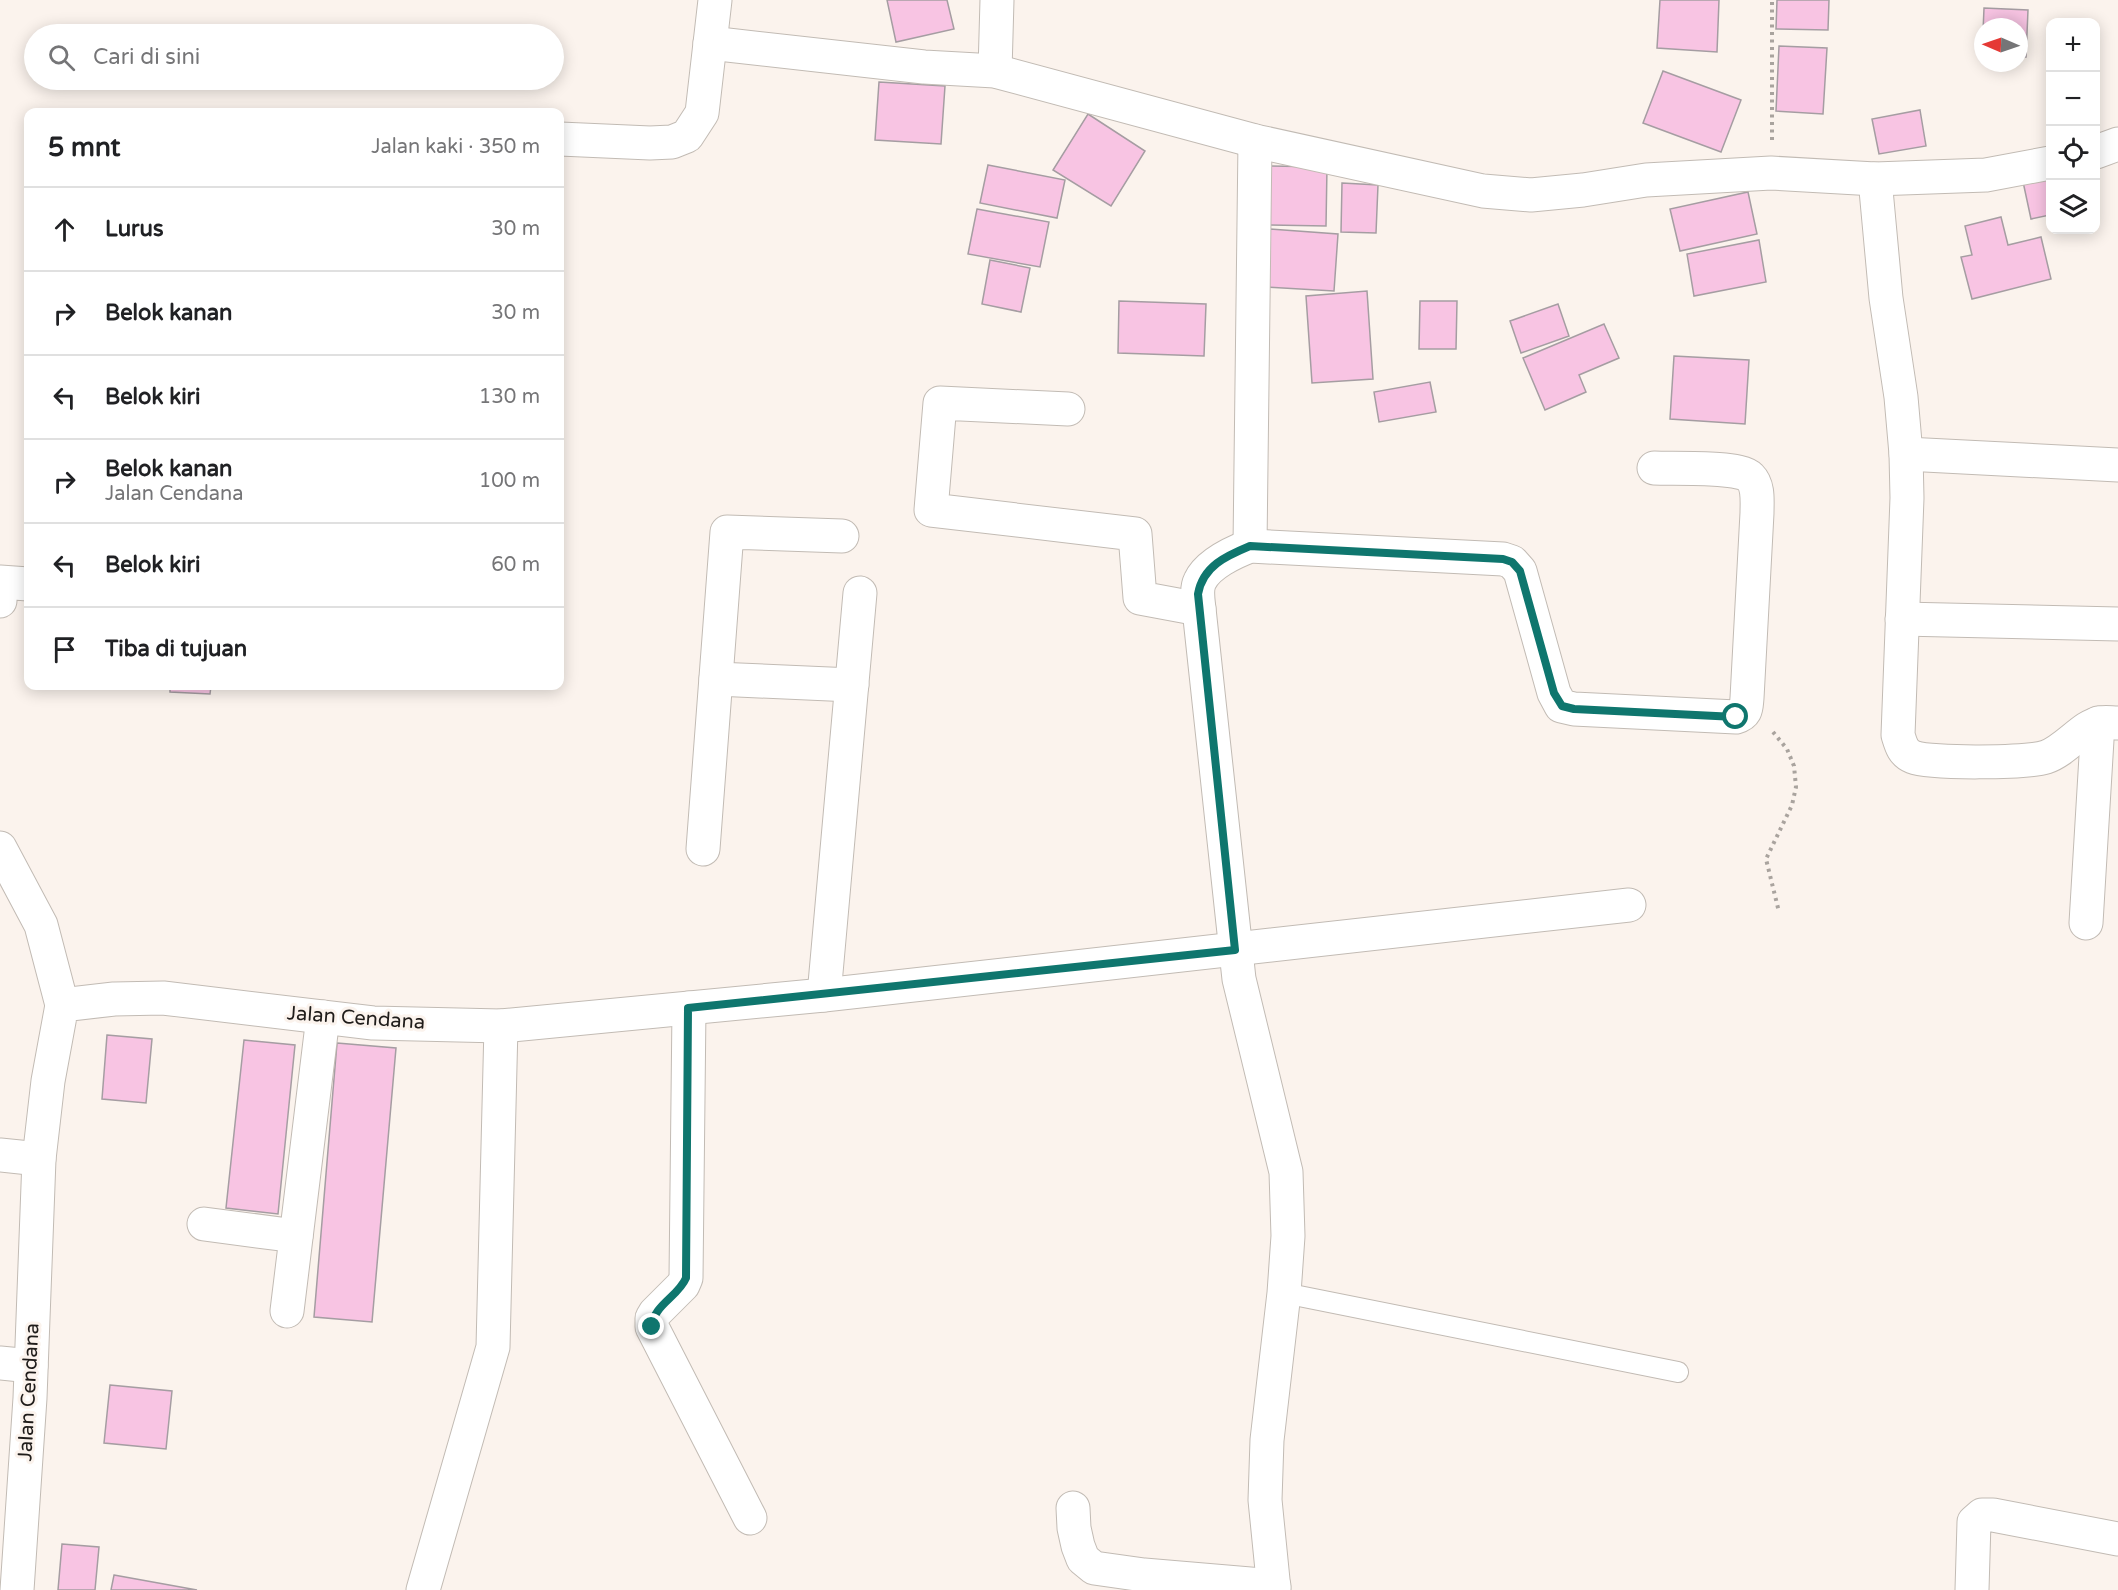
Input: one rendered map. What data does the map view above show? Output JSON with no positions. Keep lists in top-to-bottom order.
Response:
{
  "streets": {
    "street": ["Jalan Cendana"]
  },
  "north": "left",
  "page": {
    "map_buttons": ["+", "−"],
    "search": "Cari di sini",
    "heading": ["5 mnt", "Jalan kaki · 350 m"],
    "list": [
      ["Lurus", "30 m"],
      ["Belok kanan", "30 m"],
      ["Belok kiri", "130 m"],
      ["Belok kanan", "Jalan Cendana", "100 m"],
      ["Belok kiri", "60 m"],
      "Tiba di tujuan"
    ]
  }
}
